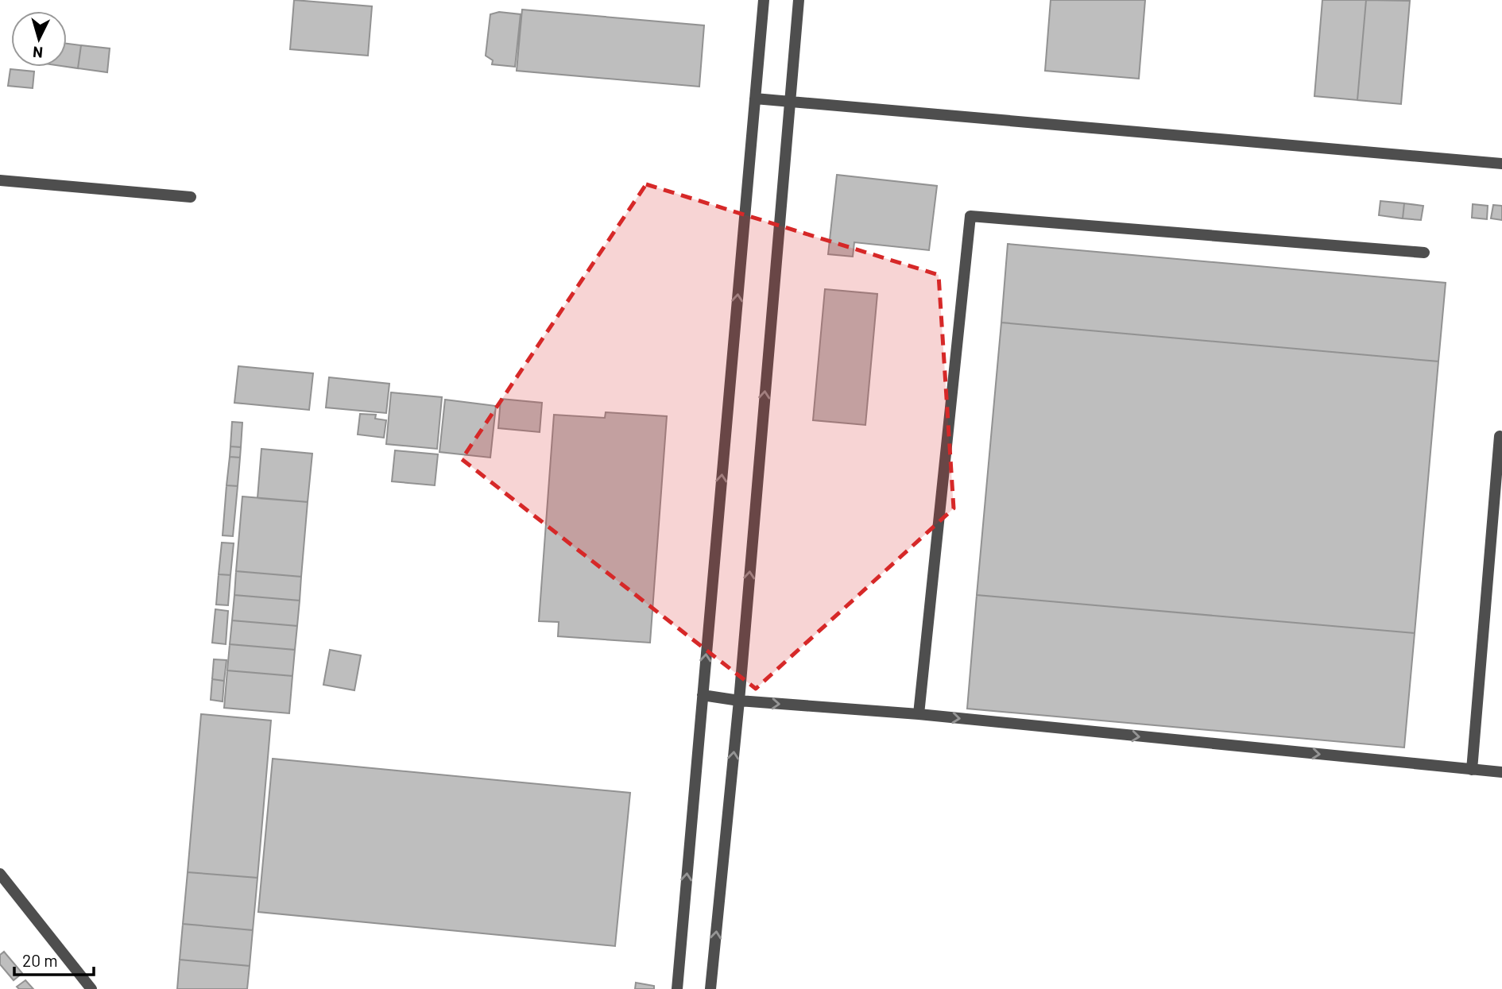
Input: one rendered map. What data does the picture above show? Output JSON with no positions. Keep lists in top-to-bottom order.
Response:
{
  "scale_bar": "20 m",
  "north": "bottom"
}
